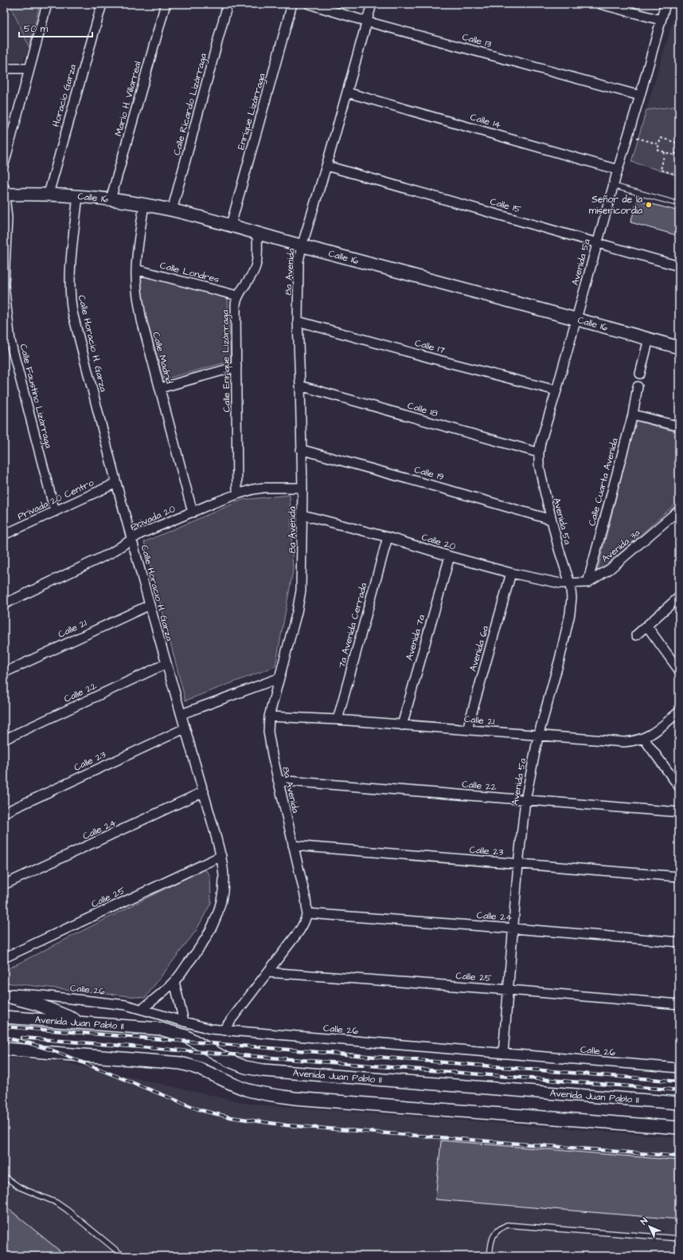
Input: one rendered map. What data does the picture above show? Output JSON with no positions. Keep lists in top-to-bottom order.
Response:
{
  "streets": {
    "main road": ["Calle 16", "Avenida Juan Pablo II"],
    "street": [
      "Calle 13",
      "Horacio Garza",
      "Mario H. Villarreal",
      "Calle Ricardo Lizárraga",
      "Enrique Lizárraga",
      "Calle 14",
      "Calle 15",
      "Avenida 5a",
      "8a Avenida",
      "Calle Londres",
      "Calle Horacio H. Garza",
      "Calle 17",
      "Calle Madrid",
      "Calle Enrique Lizárraga",
      "Calle Faustino Lizárraga",
      "Calle 18",
      "Calle 19",
      "Calle Cuarta Avenida",
      "Privada 20 Centro",
      "Privada 20",
      "Calle 20",
      "Avenida 3a",
      "7a Avenida Cerrada",
      "Calle 21",
      "Avenida 7a",
      "Avenida 6a",
      "Calle 22",
      "Calle 23",
      "Calle 24",
      "Calle 25",
      "Calle 26"
    ]
  },
  "crossings": [
    ["Calle 13", "Avenida 5a"],
    ["Calle 13", "8a Avenida"],
    ["Horacio Garza", "Calle 16"],
    ["Mario H. Villarreal", "Calle 16"],
    ["Calle Ricardo Lizárraga", "Calle 16"],
    ["Enrique Lizárraga", "Calle 16"],
    ["Calle 14", "Avenida 5a"],
    ["Calle 14", "8a Avenida"],
    ["Calle 16", "Avenida 5a"],
    ["Calle 16", "8a Avenida"],
    ["Calle 16", "Calle Horacio H. Garza"],
    ["Calle 16", "Calle Madrid"],
    ["Calle 16", "Calle Enrique Lizárraga"],
    ["Calle 16", "Calle Faustino Lizárraga"],
    ["Calle 15", "Avenida 5a"],
    ["Calle 15", "8a Avenida"],
    ["Avenida 5a", "Calle 17"],
    ["Avenida 5a", "Calle 18"],
    ["Avenida 5a", "Calle 19"],
    ["Avenida 5a", "Calle 20"],
    ["Avenida 5a", "Avenida 3a"],
    ["Avenida 5a", "Calle 21"],
    ["Avenida 5a", "Calle 22"],
    ["Avenida 5a", "Calle 23"],
    ["Avenida 5a", "Calle 24"],
    ["Avenida 5a", "Calle 25"],
    ["Avenida 5a", "Calle 26"],
    ["8a Avenida", "Calle 17"],
    ["8a Avenida", "Calle 18"],
    ["8a Avenida", "Calle 19"],
    ["8a Avenida", "Privada 20"],
    ["8a Avenida", "Calle 20"],
    ["8a Avenida", "Calle 21"],
    ["8a Avenida", "Calle 22"],
    ["8a Avenida", "Calle 23"],
    ["8a Avenida", "Calle 24"],
    ["Calle Londres", "Calle Madrid"],
    ["Calle Londres", "Calle Enrique Lizárraga"],
    ["Calle Horacio H. Garza", "Privada 20 Centro"],
    ["Calle Horacio H. Garza", "Privada 20"],
    ["Calle Horacio H. Garza", "Calle 21"],
    ["Calle Horacio H. Garza", "Calle 22"],
    ["Calle Horacio H. Garza", "Calle 23"],
    ["Calle Horacio H. Garza", "Calle 24"],
    ["Calle Horacio H. Garza", "Calle 25"],
    ["Calle Horacio H. Garza", "Calle 26"],
    ["Calle Madrid", "Privada 20"],
    ["Calle Enrique Lizárraga", "Privada 20"],
    ["Calle Faustino Lizárraga", "Privada 20 Centro"],
    ["Calle Cuarta Avenida", "Avenida 3a"],
    ["Calle 20", "Avenida 3a"],
    ["Calle 20", "7a Avenida Cerrada"],
    ["Calle 20", "Avenida 7a"],
    ["Calle 20", "Avenida 6a"],
    ["7a Avenida Cerrada", "Calle 21"],
    ["Calle 21", "Avenida 7a"],
    ["Calle 21", "Avenida 6a"]
  ],
  "places": ["Señor de la misericordia"],
  "scale_bar": "50 m",
  "north": "top left"
}
